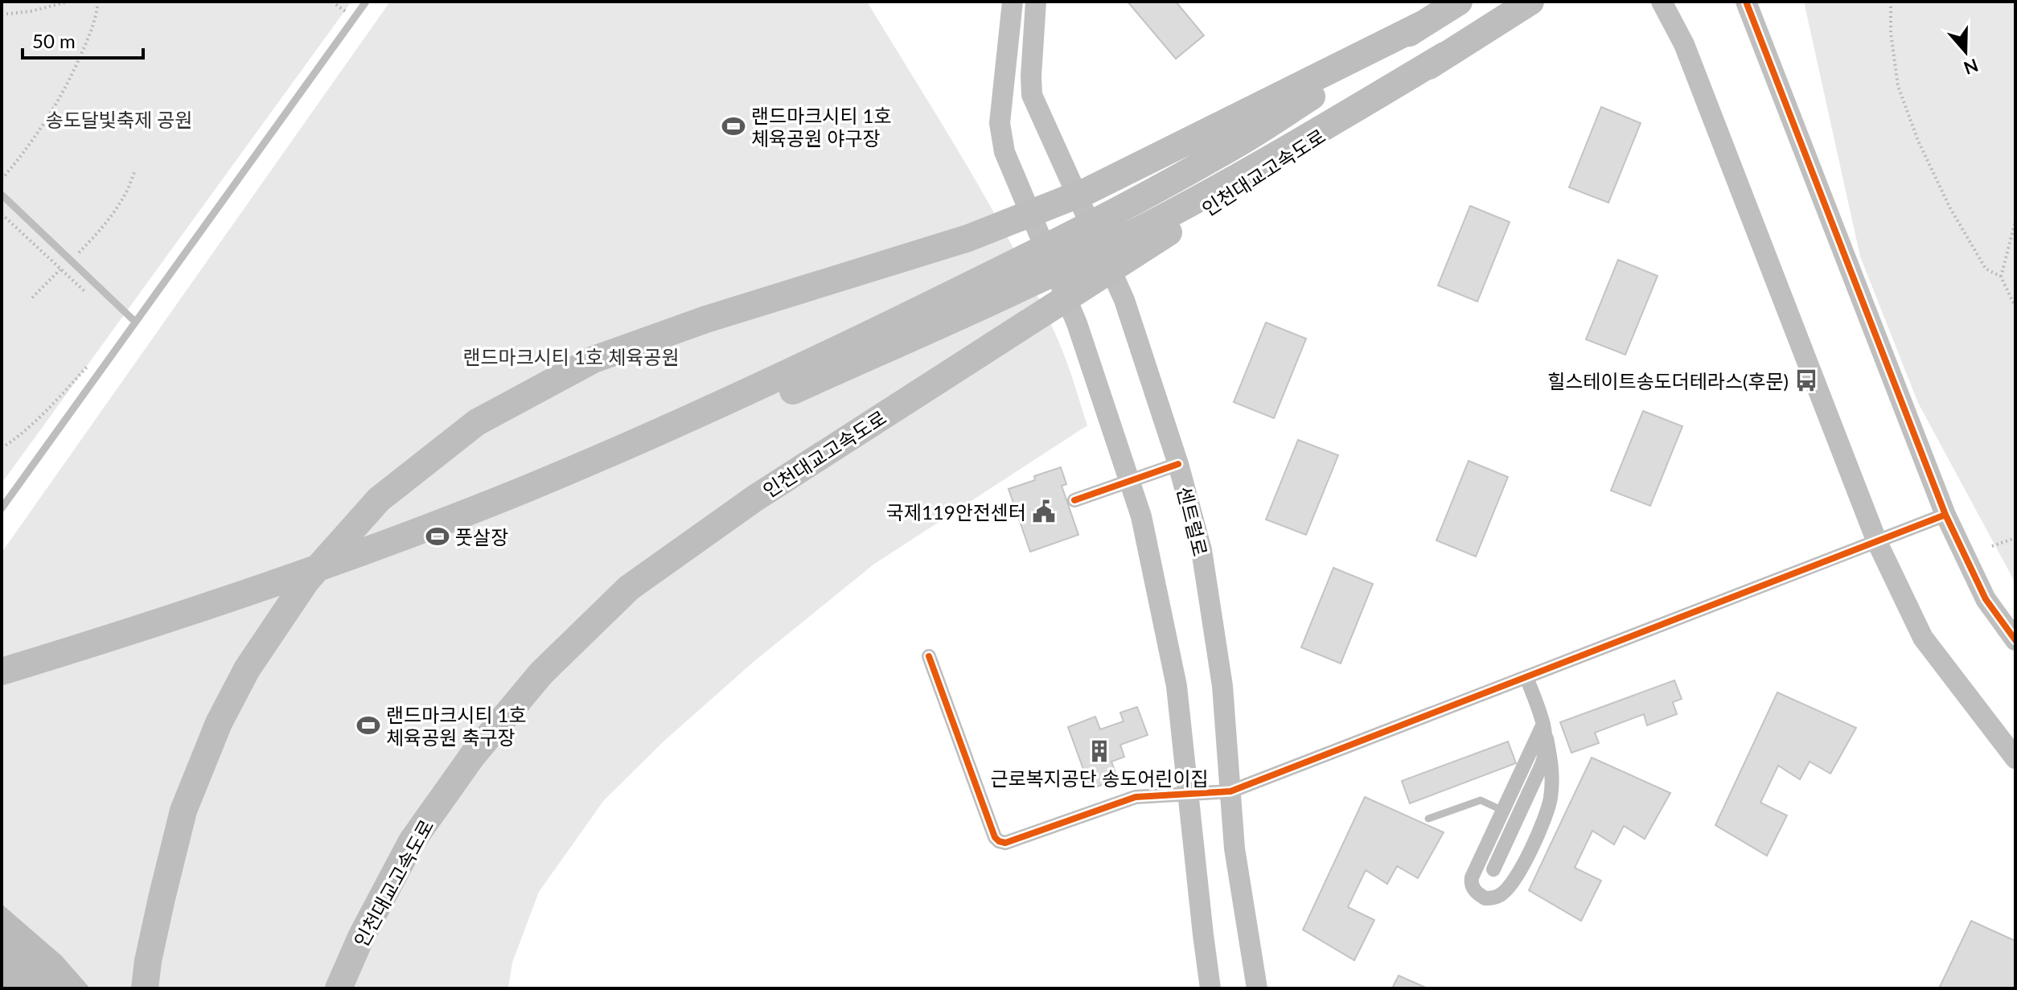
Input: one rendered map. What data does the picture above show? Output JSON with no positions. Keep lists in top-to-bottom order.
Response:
{
  "streets": {
    "highway": ["인천대교고속도로"],
    "main road": ["센트럴로"]
  },
  "parks": ["송도달빛축제 공원", "랜드마크시티 1호 체육공원"],
  "places": {
    "sports": ["랜드마크시티 1호 체육공원 야구장", "풋살장", "랜드마크시티 1호 체육공원 축구장"],
    "bus stop": ["힐스테이트송도더테라스(후문)"],
    "public building": ["국제119안전센터"],
    "building": ["근로복지공단 송도어린이집"]
  },
  "scale_bar": "50 m",
  "north": "bottom"
}
